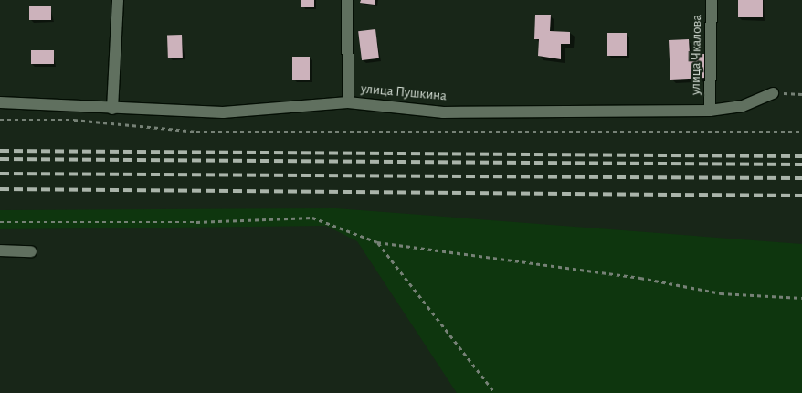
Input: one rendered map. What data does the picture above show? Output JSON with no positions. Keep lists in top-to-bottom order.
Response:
{
  "streets": {
    "street": ["улица Чкалова", "улица Пушкина"]
  },
  "crossings": [
    ["улица Чкалова", "улица Пушкина"]
  ]
}
